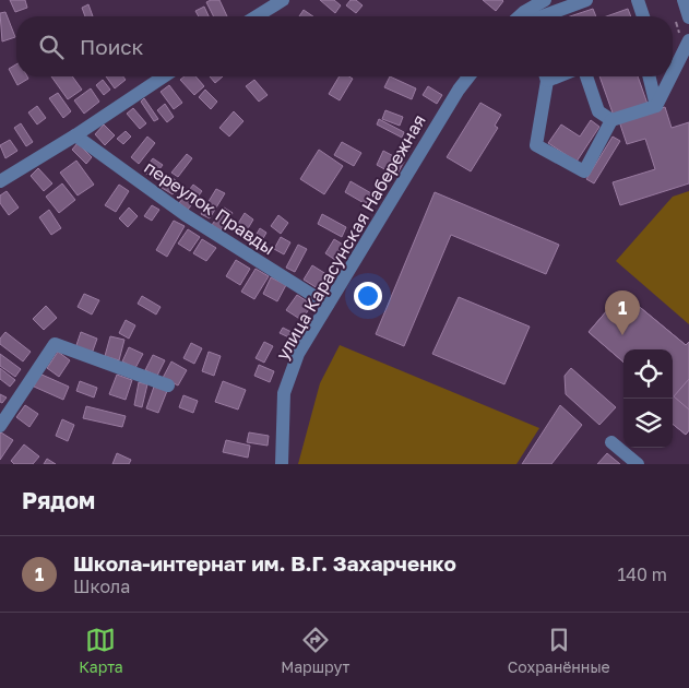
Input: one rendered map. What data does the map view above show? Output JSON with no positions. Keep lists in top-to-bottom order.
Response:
{
  "streets": {
    "street": ["переулок Правды", "улица Карасунская Набережная"]
  },
  "crossings": [
    ["переулок Правды", "улица Карасунская Набережная"]
  ],
  "page": {
    "search": "Поиск",
    "pins": "1",
    "heading": "Рядом",
    "list": [
      {
        "mark": "1",
        "name": "Школа-интернат им. В.Г. Захарченко",
        "note": "Школа",
        "value": "140 m"
      }
    ],
    "nav": ["Карта", "Маршрут", "Сохранённые"]
  }
}
